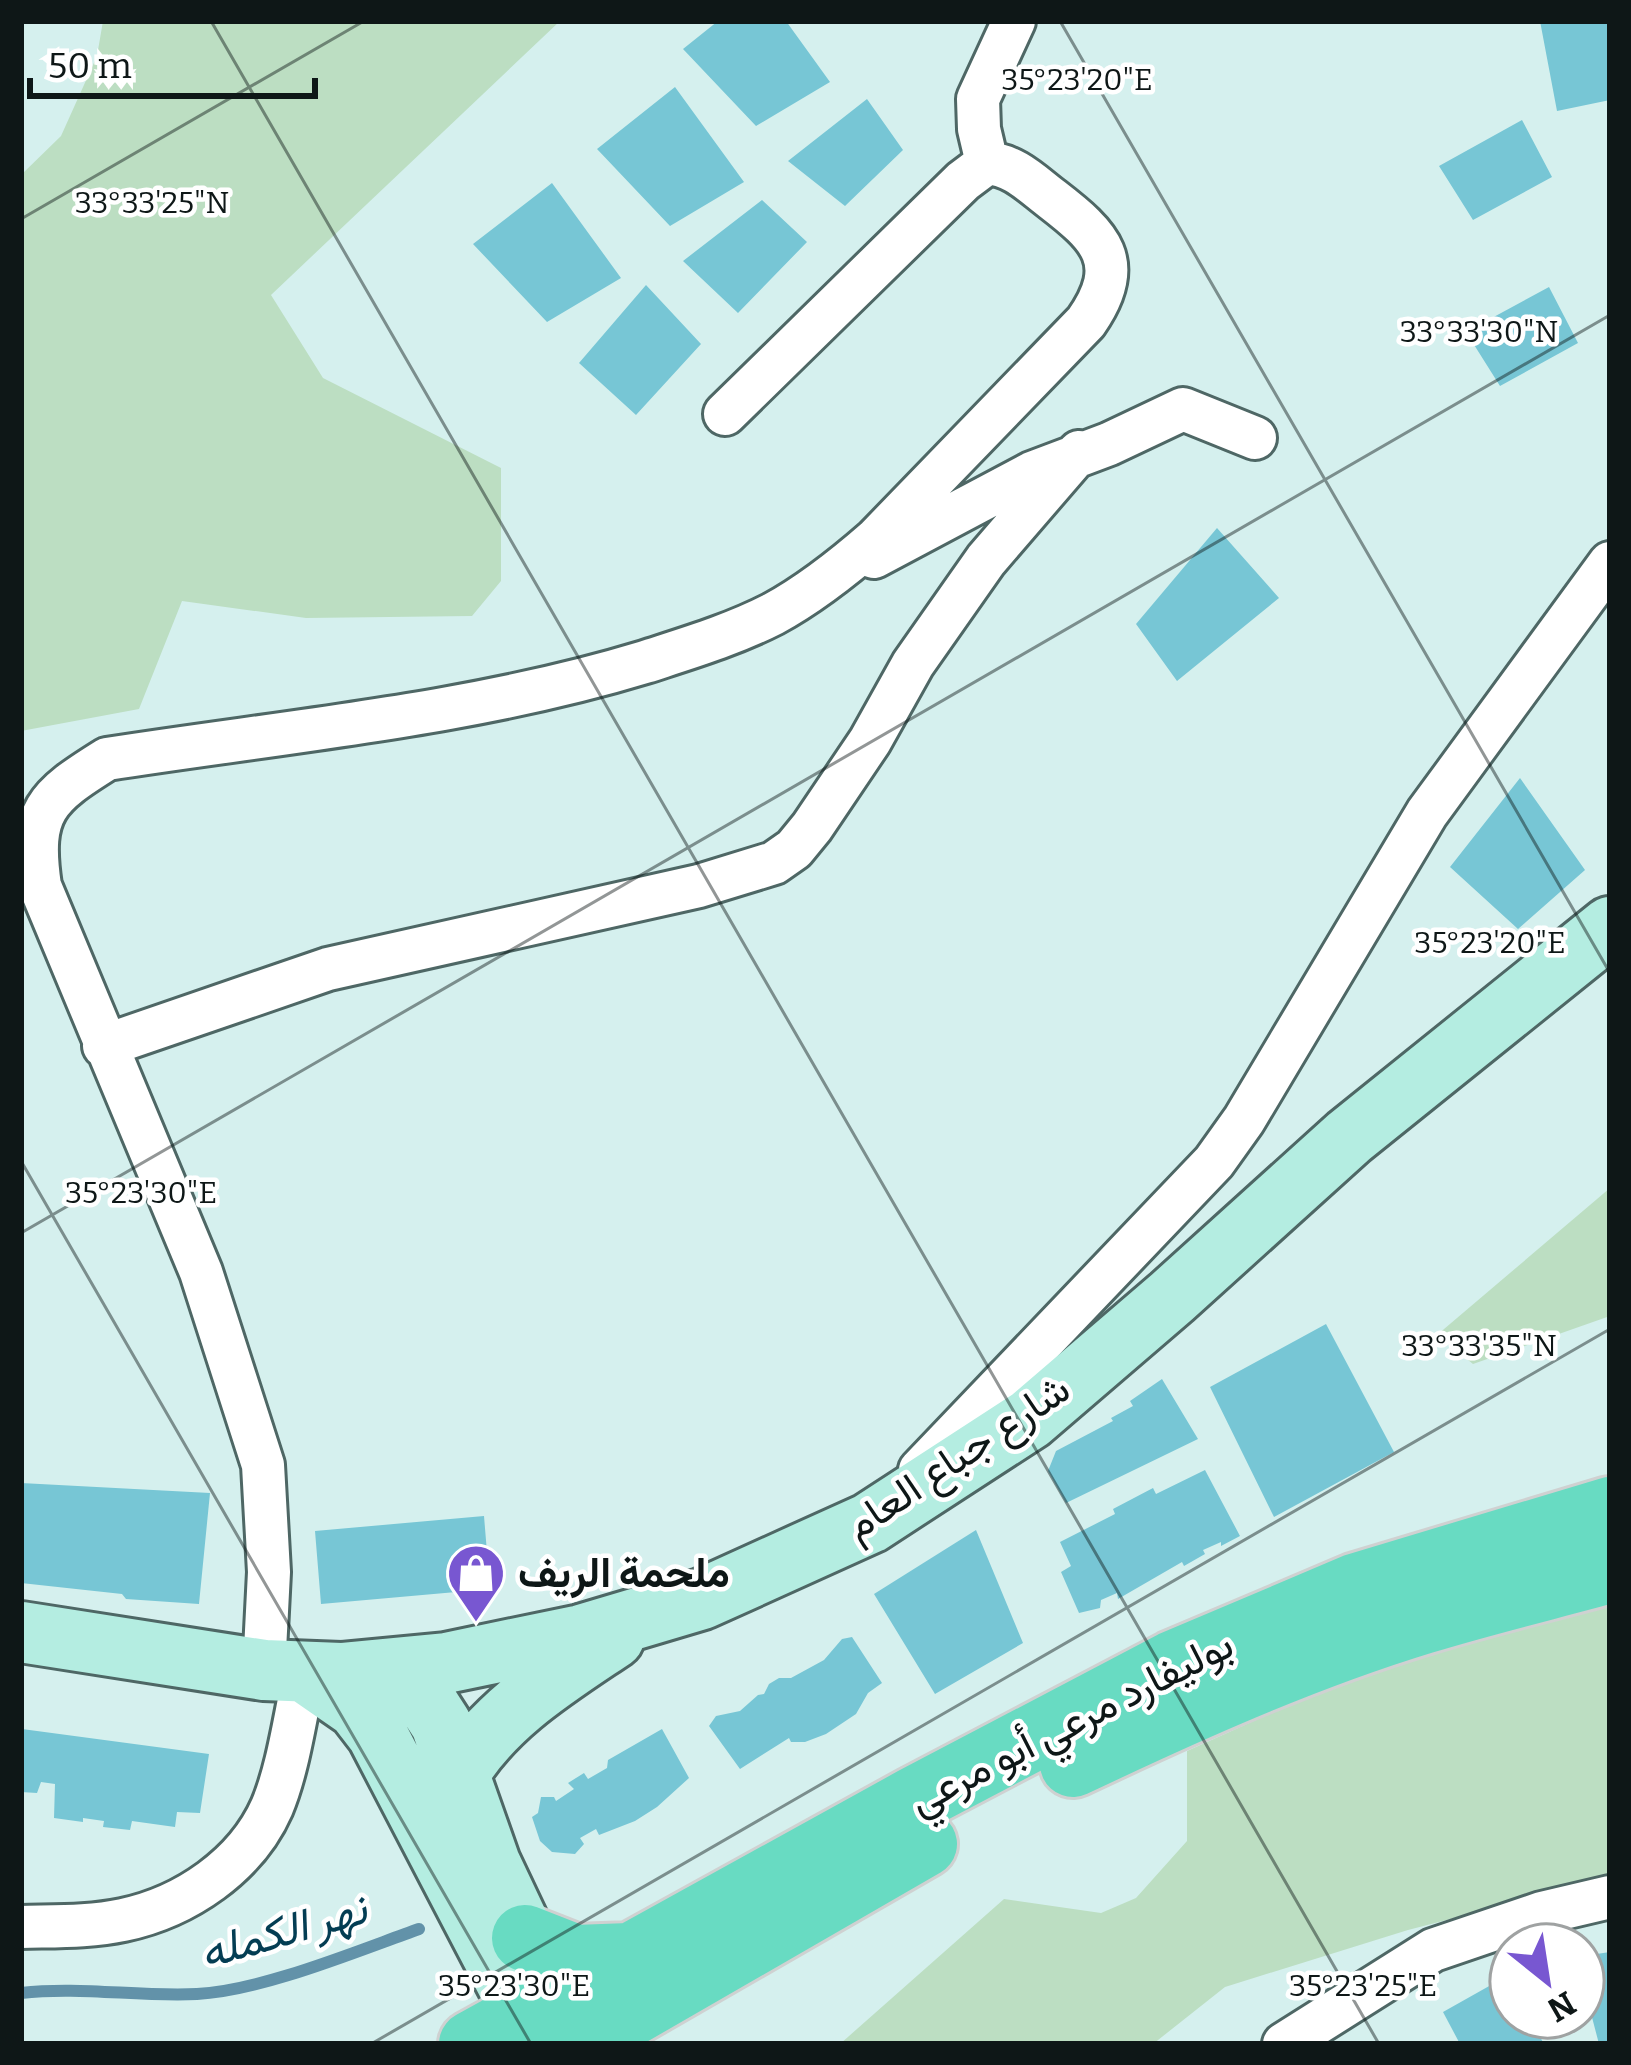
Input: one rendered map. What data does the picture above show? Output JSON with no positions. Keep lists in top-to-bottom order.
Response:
{
  "streets": {
    "main road": ["شارع جباع العام", "بوليفارد مرعي أبو مرعي"]
  },
  "water": ["نهر الكمله"],
  "places": {
    "shop": ["ملحمة الريف"]
  },
  "scale_bar": "50 m",
  "north": "bottom right",
  "coordinates": [
    "35°23'20\"E",
    "33°33'25\"N",
    "33°33'30\"N",
    "35°23'30\"E",
    "33°33'35\"N",
    "35°23'25\"E"
  ]
}
